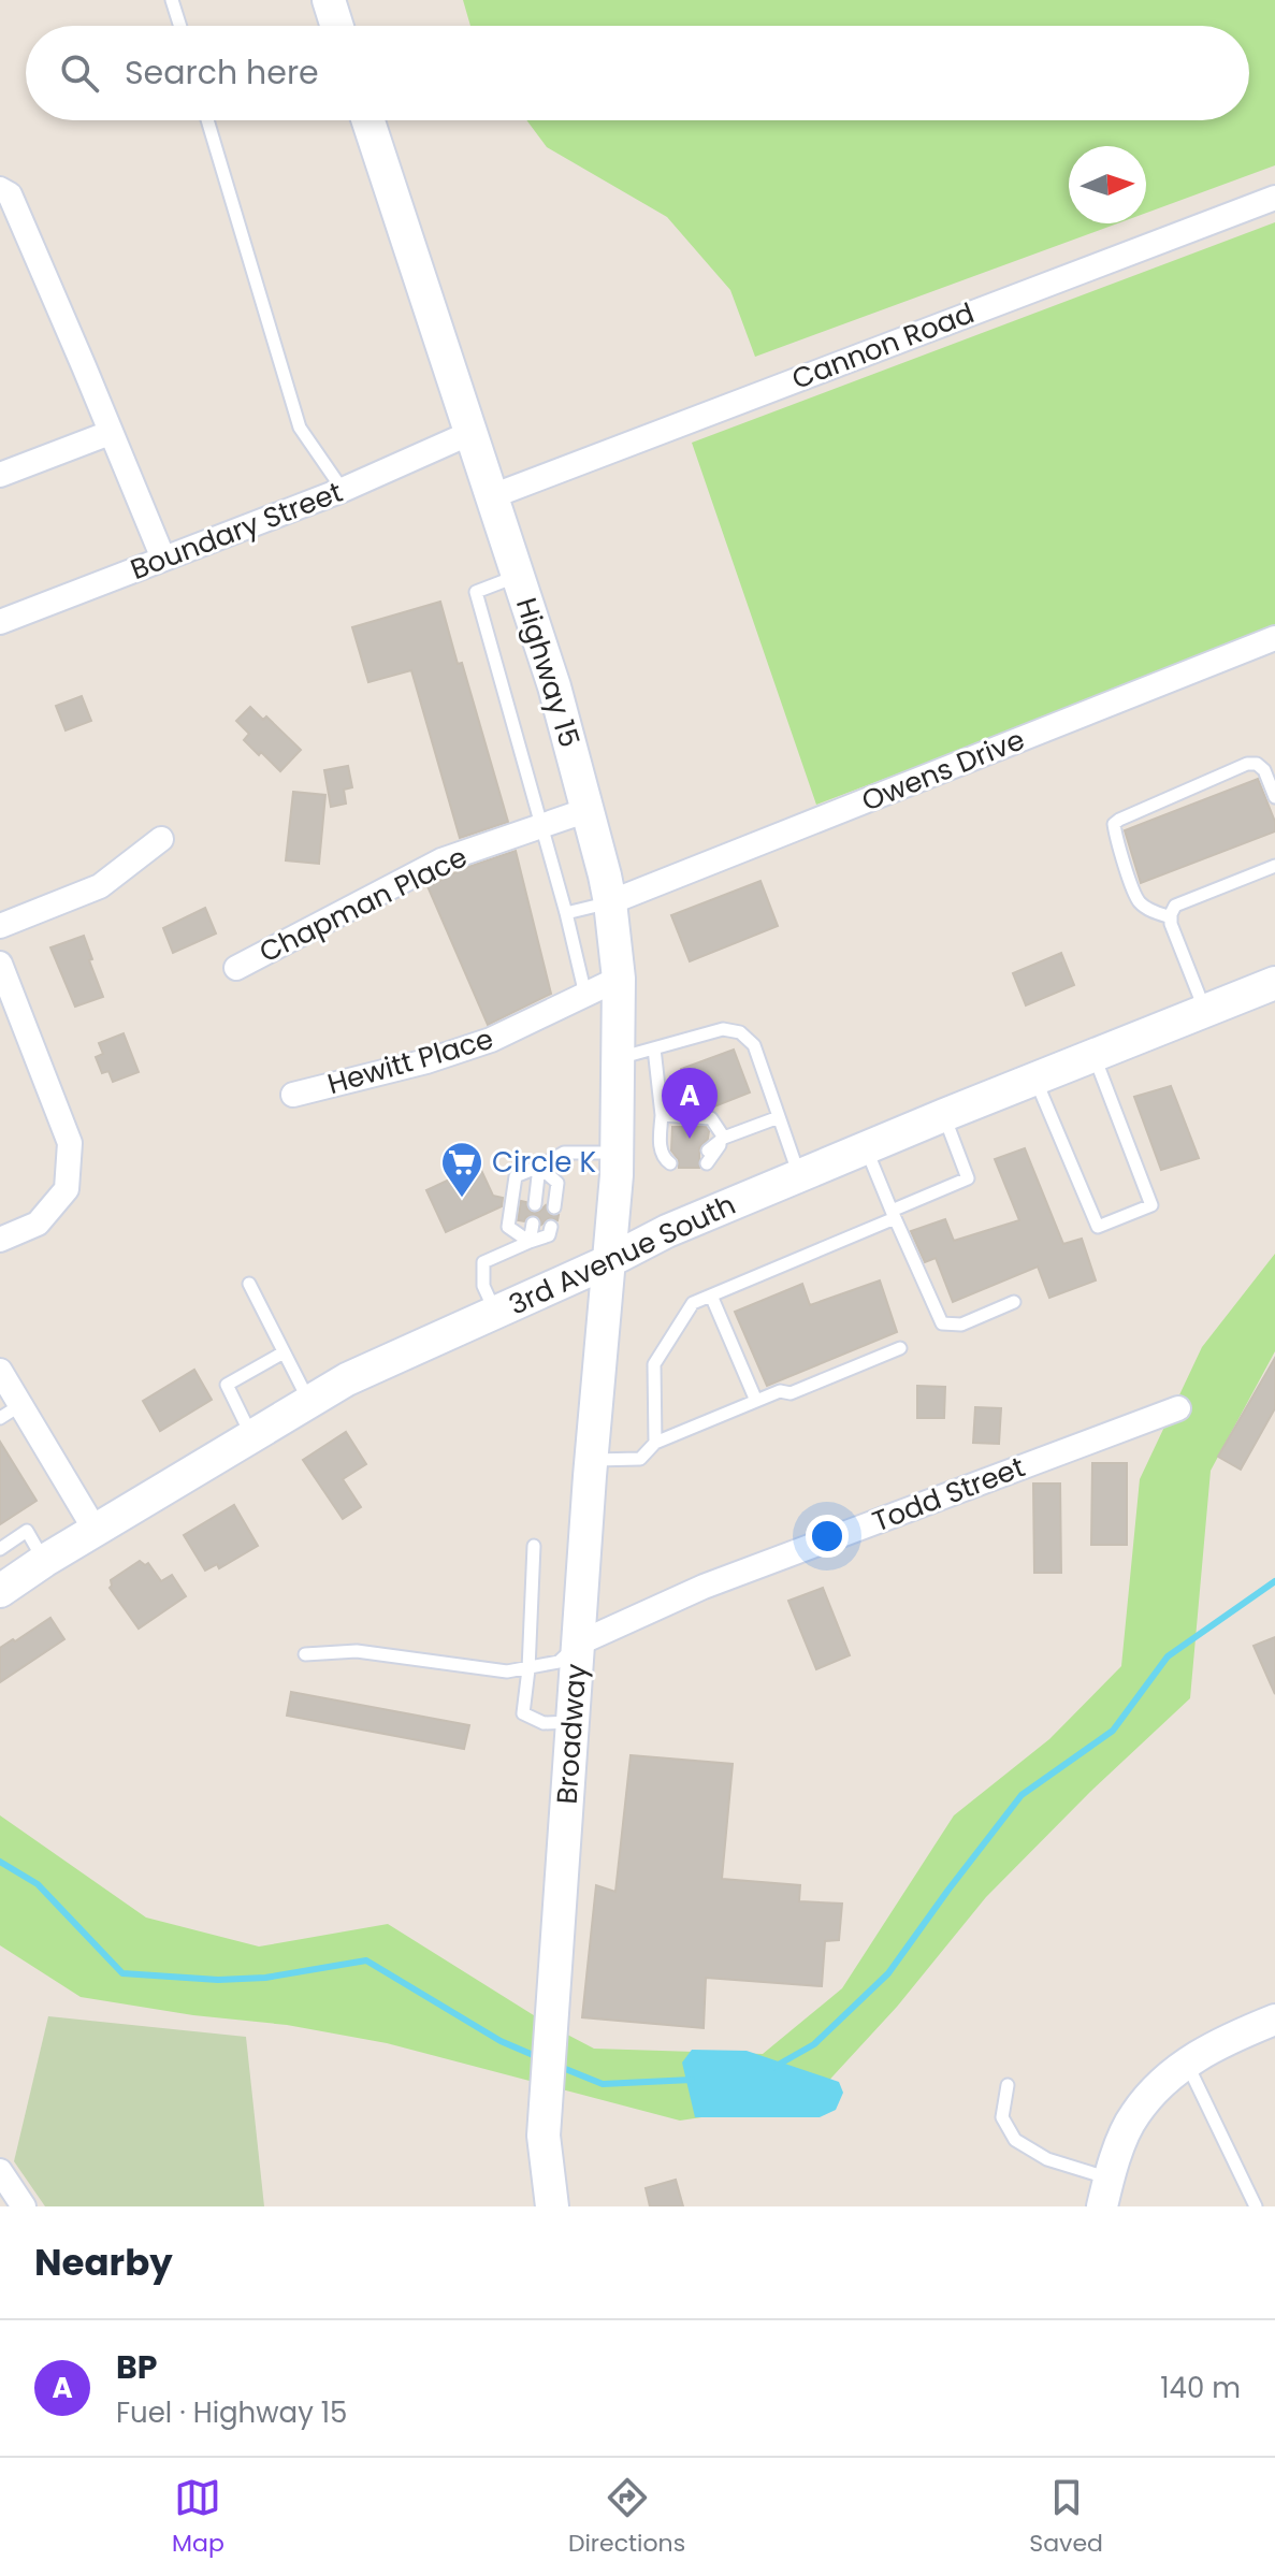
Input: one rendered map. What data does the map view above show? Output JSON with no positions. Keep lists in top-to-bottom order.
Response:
{
  "streets": {
    "main road": ["Highway 15", "3rd Avenue South", "Broadway"],
    "street": [
      "Cannon Road",
      "Boundary Street",
      "Owens Drive",
      "Chapman Place",
      "Hewitt Place",
      "Todd Street"
    ]
  },
  "crossings": [
    ["Cannon Road", "Highway 15"],
    ["Boundary Street", "Highway 15"],
    ["Highway 15", "Owens Drive"],
    ["Highway 15", "Chapman Place"],
    ["Highway 15", "Hewitt Place"],
    ["Highway 15", "3rd Avenue South"],
    ["Highway 15", "Broadway"],
    ["3rd Avenue South", "Broadway"],
    ["Todd Street", "Broadway"]
  ],
  "places": {
    "supermarket": ["Circle K"]
  },
  "north": "right",
  "page": {
    "search": "Search here",
    "pins": "A",
    "heading": "Nearby",
    "list": [
      {
        "mark": "A",
        "name": "BP",
        "note": "Fuel · Highway 15",
        "value": "140 m"
      }
    ],
    "nav": ["Map", "Directions", "Saved"]
  }
}
